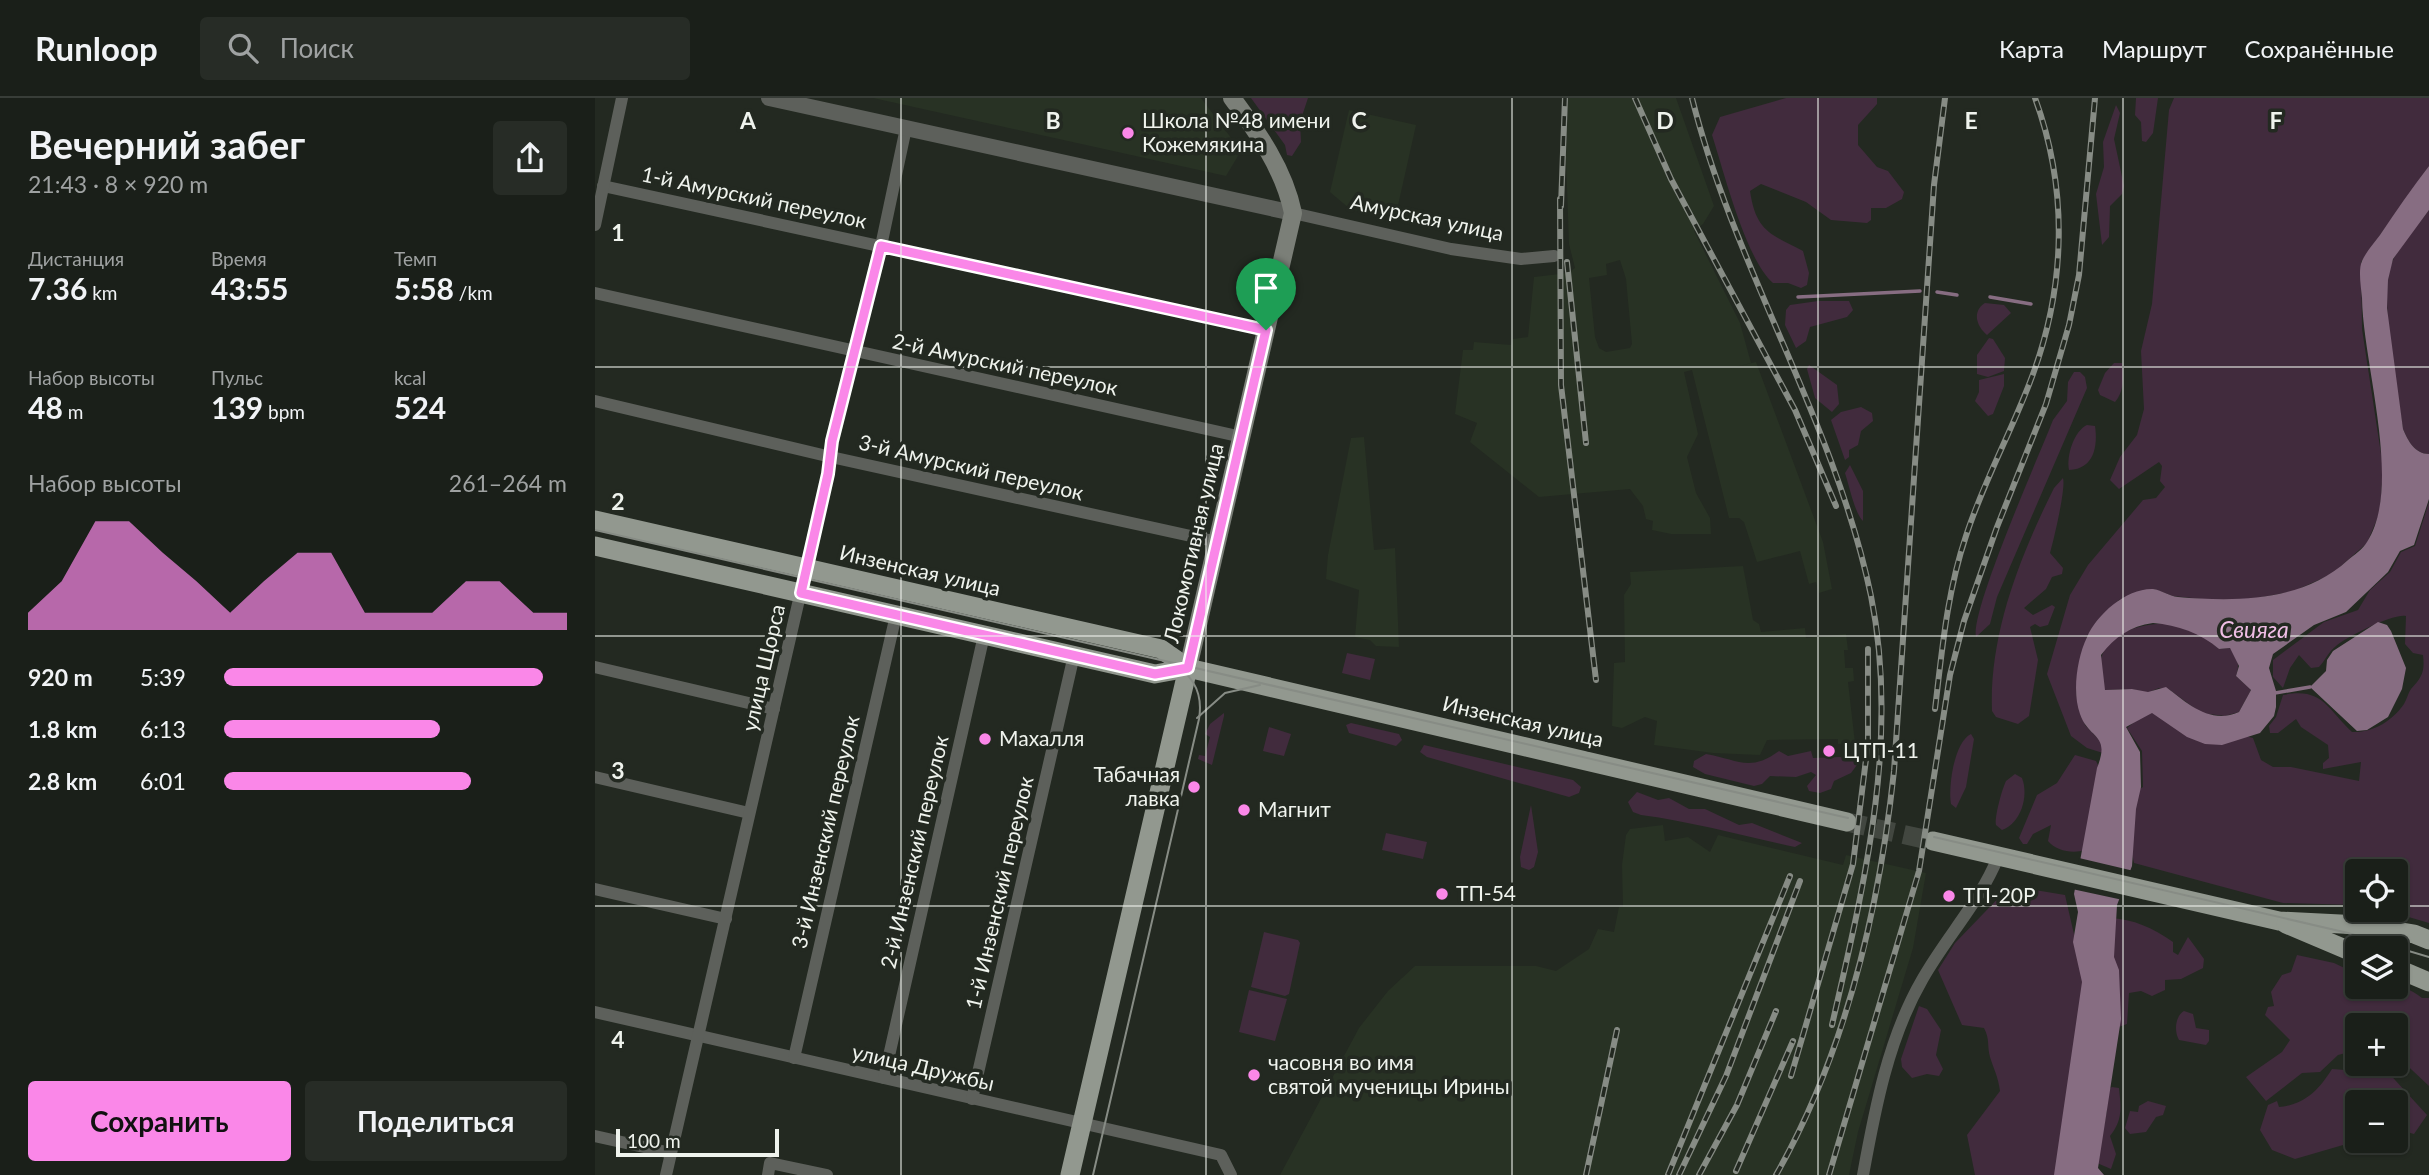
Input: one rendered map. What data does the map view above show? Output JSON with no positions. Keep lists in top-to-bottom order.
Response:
{
  "streets": {
    "main road": ["Локомотивная улица", "Инзенская улица"],
    "street": [
      "1-й Амурский переулок",
      "Амурская улица",
      "2-й Амурский переулок",
      "3-й Амурский переулок",
      "улица Щорса",
      "3-й Инзенский переулок",
      "2-й Инзенский переулок",
      "1-й Инзенский переулок",
      "улица Дружбы"
    ]
  },
  "crossings": [
    ["1-й Амурский переулок", "Локомотивная улица"],
    ["1-й Амурский переулок", "улица Щорса"],
    ["Амурская улица", "Локомотивная улица"],
    ["2-й Амурский переулок", "Локомотивная улица"],
    ["2-й Амурский переулок", "улица Щорса"],
    ["3-й Амурский переулок", "Локомотивная улица"],
    ["3-й Амурский переулок", "улица Щорса"],
    ["Локомотивная улица", "Инзенская улица"],
    ["Локомотивная улица", "улица Дружбы"],
    ["Инзенская улица", "улица Щорса"],
    ["Инзенская улица", "3-й Инзенский переулок"],
    ["Инзенская улица", "2-й Инзенский переулок"],
    ["Инзенская улица", "1-й Инзенский переулок"],
    ["улица Щорса", "улица Дружбы"],
    ["3-й Инзенский переулок", "улица Дружбы"],
    ["2-й Инзенский переулок", "улица Дружбы"],
    ["1-й Инзенский переулок", "улица Дружбы"]
  ],
  "water": ["Свияга"],
  "places": [
    "Школа №48 имени Кожемякина",
    "Махалля",
    "ЦТП-11",
    "Табачная лавка",
    "Магнит",
    "ТП-54",
    "ТП-20Р",
    "часовня во имя святой мученицы Ирины"
  ],
  "scale_bar": "100 m",
  "page": {
    "header": "Runloop",
    "search": "Поиск",
    "nav": ["Карта", "Маршрут", "Сохранённые"],
    "heading": ["Вечерний забег", "21:43 · 8 × 920 m"],
    "stats": [
      ["Дистанция", "7.36 km"],
      ["Время", "43:55"],
      ["Темп", "5:58 /km"],
      ["Набор высоты", "48 m"],
      ["Пульс", "139 bpm"],
      ["kcal", "524"]
    ],
    "chart": ["Набор высоты", "261–264 m"],
    "list": [
      {
        "name": "920 m",
        "note": "5:39"
      },
      {
        "name": "1.8 km",
        "note": "6:13"
      },
      {
        "name": "2.8 km",
        "note": "6:01"
      }
    ],
    "map_buttons": ["+", "−"],
    "buttons": ["Сохранить", "Поделиться"],
    "scale": "100 m"
  },
  "grid": {
    "columns": [
      "A",
      "B",
      "C",
      "D",
      "E",
      "F"
    ],
    "rows": [
      "1",
      "2",
      "3",
      "4"
    ]
  }
}
